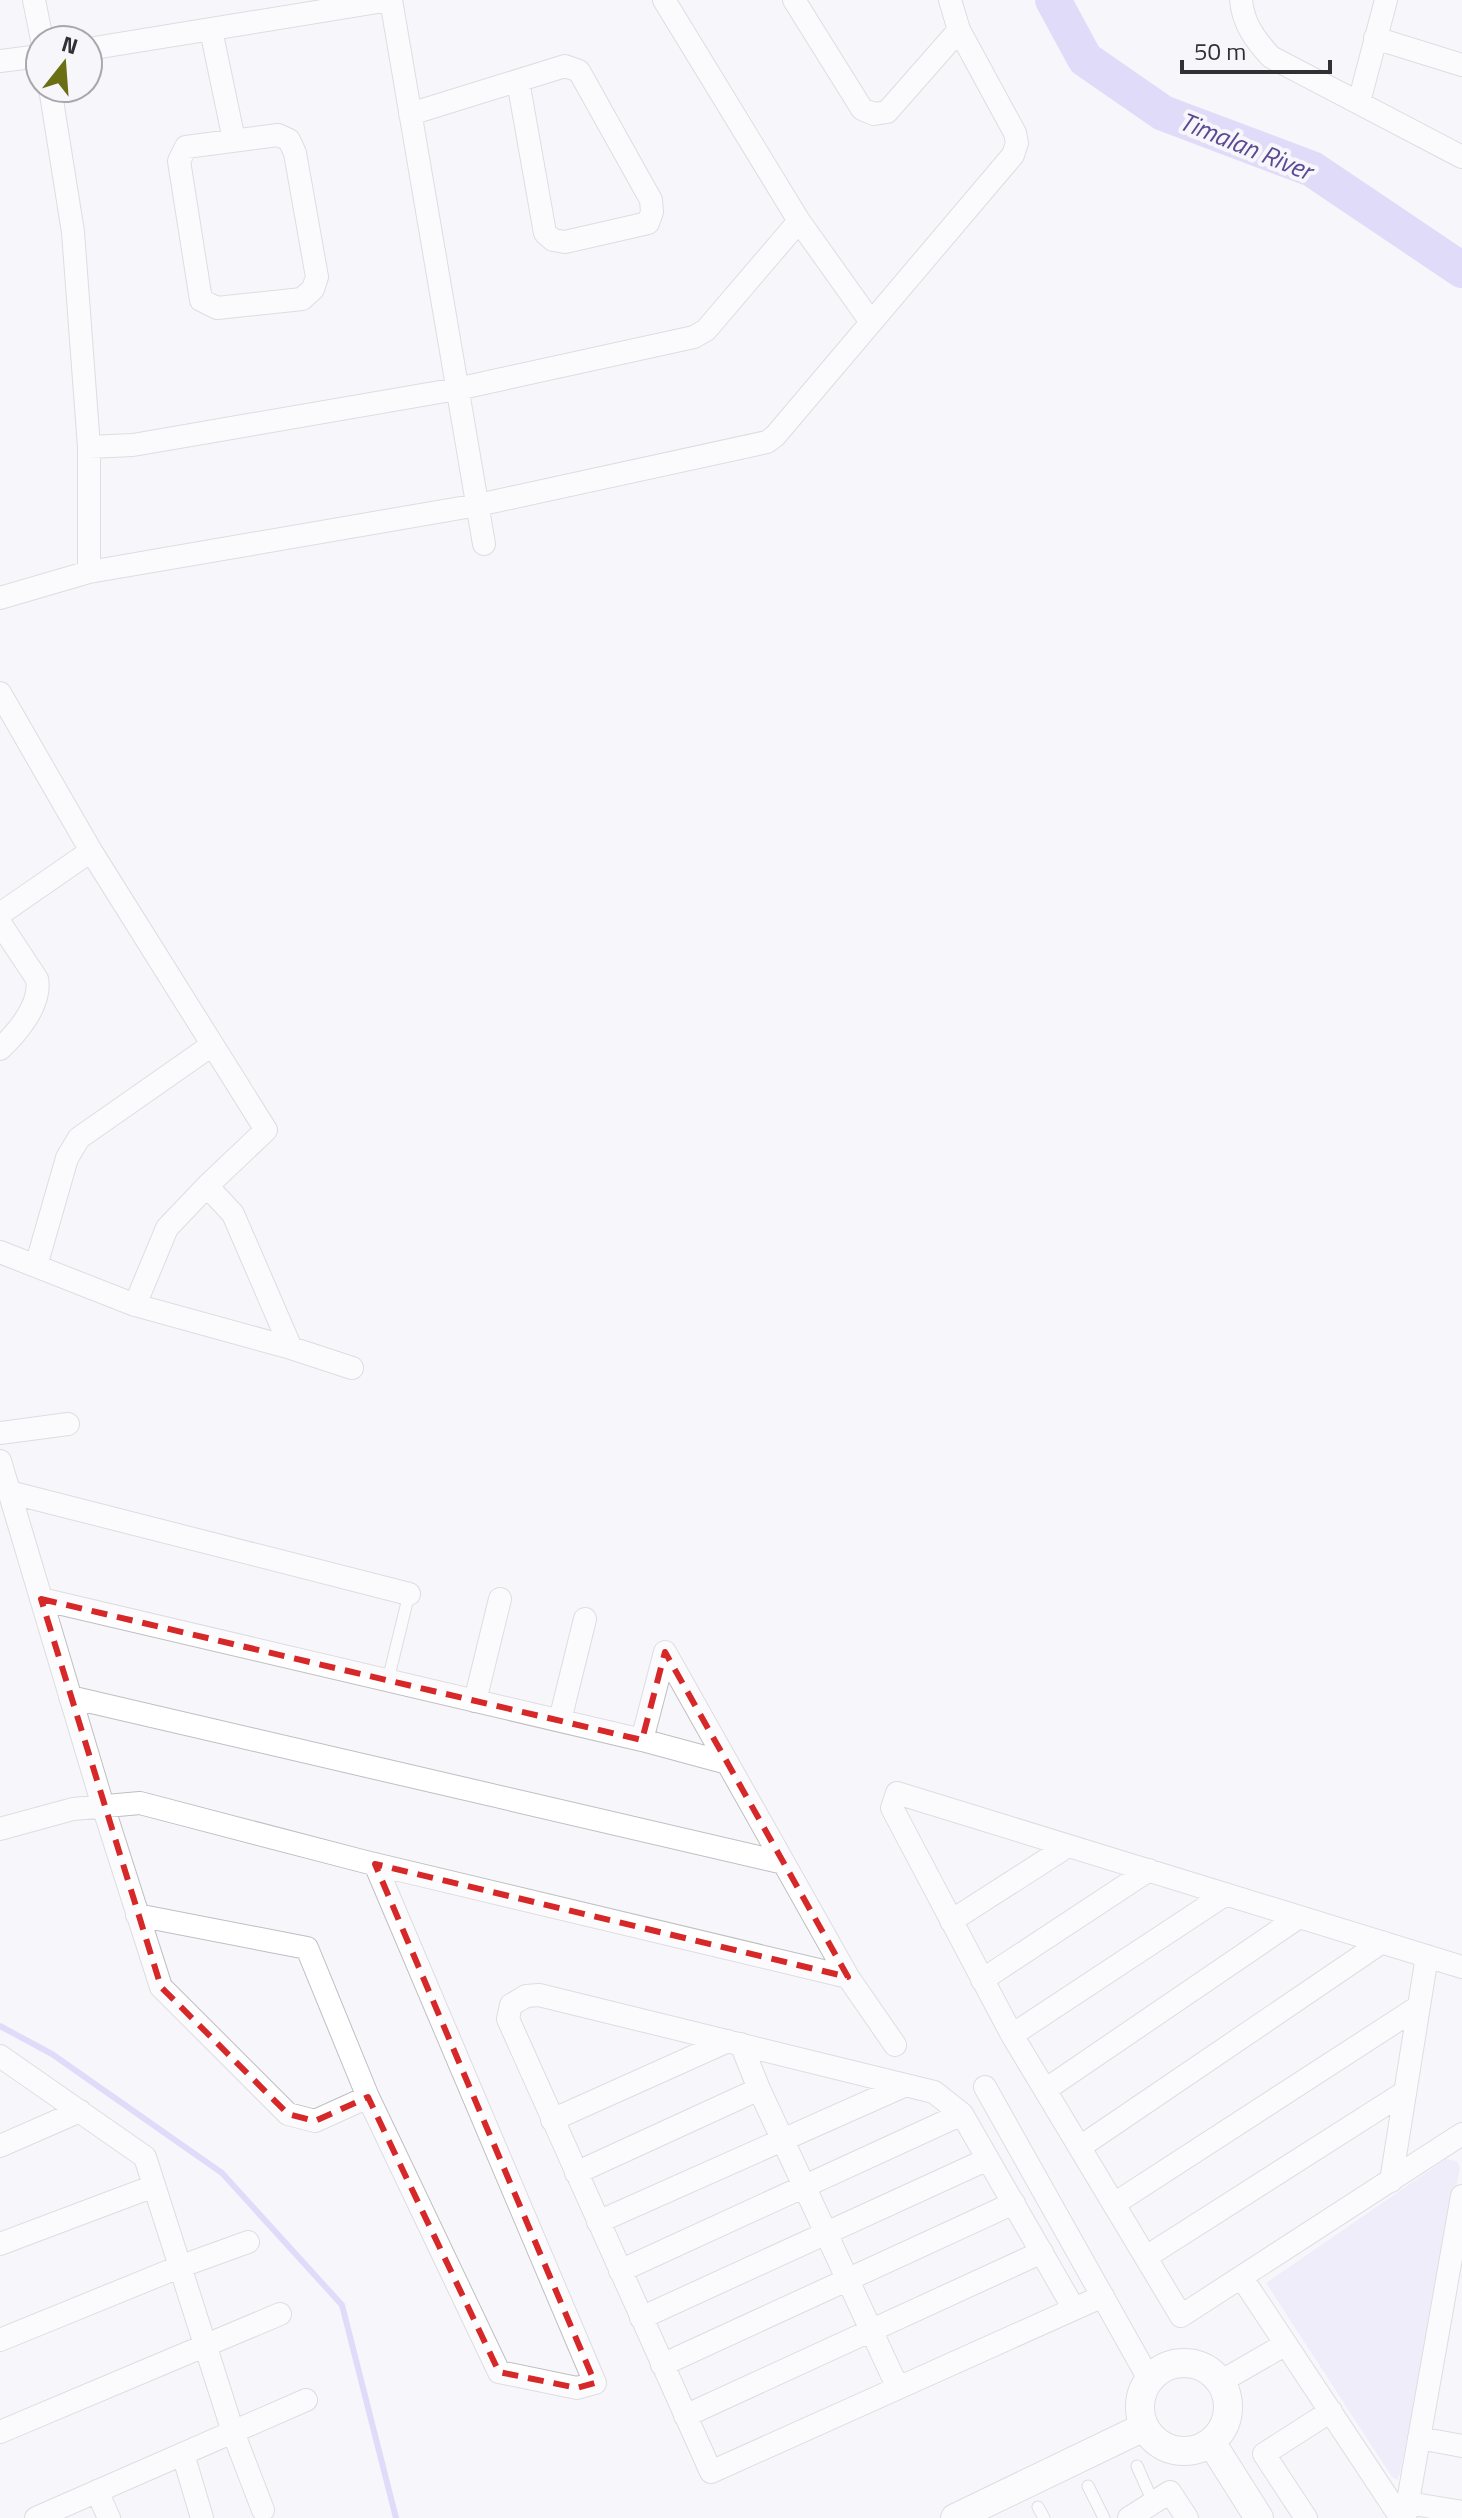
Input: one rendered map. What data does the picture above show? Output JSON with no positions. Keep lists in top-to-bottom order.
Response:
{
  "water": ["Timalan River"],
  "scale_bar": "50 m",
  "north": "top"
}
